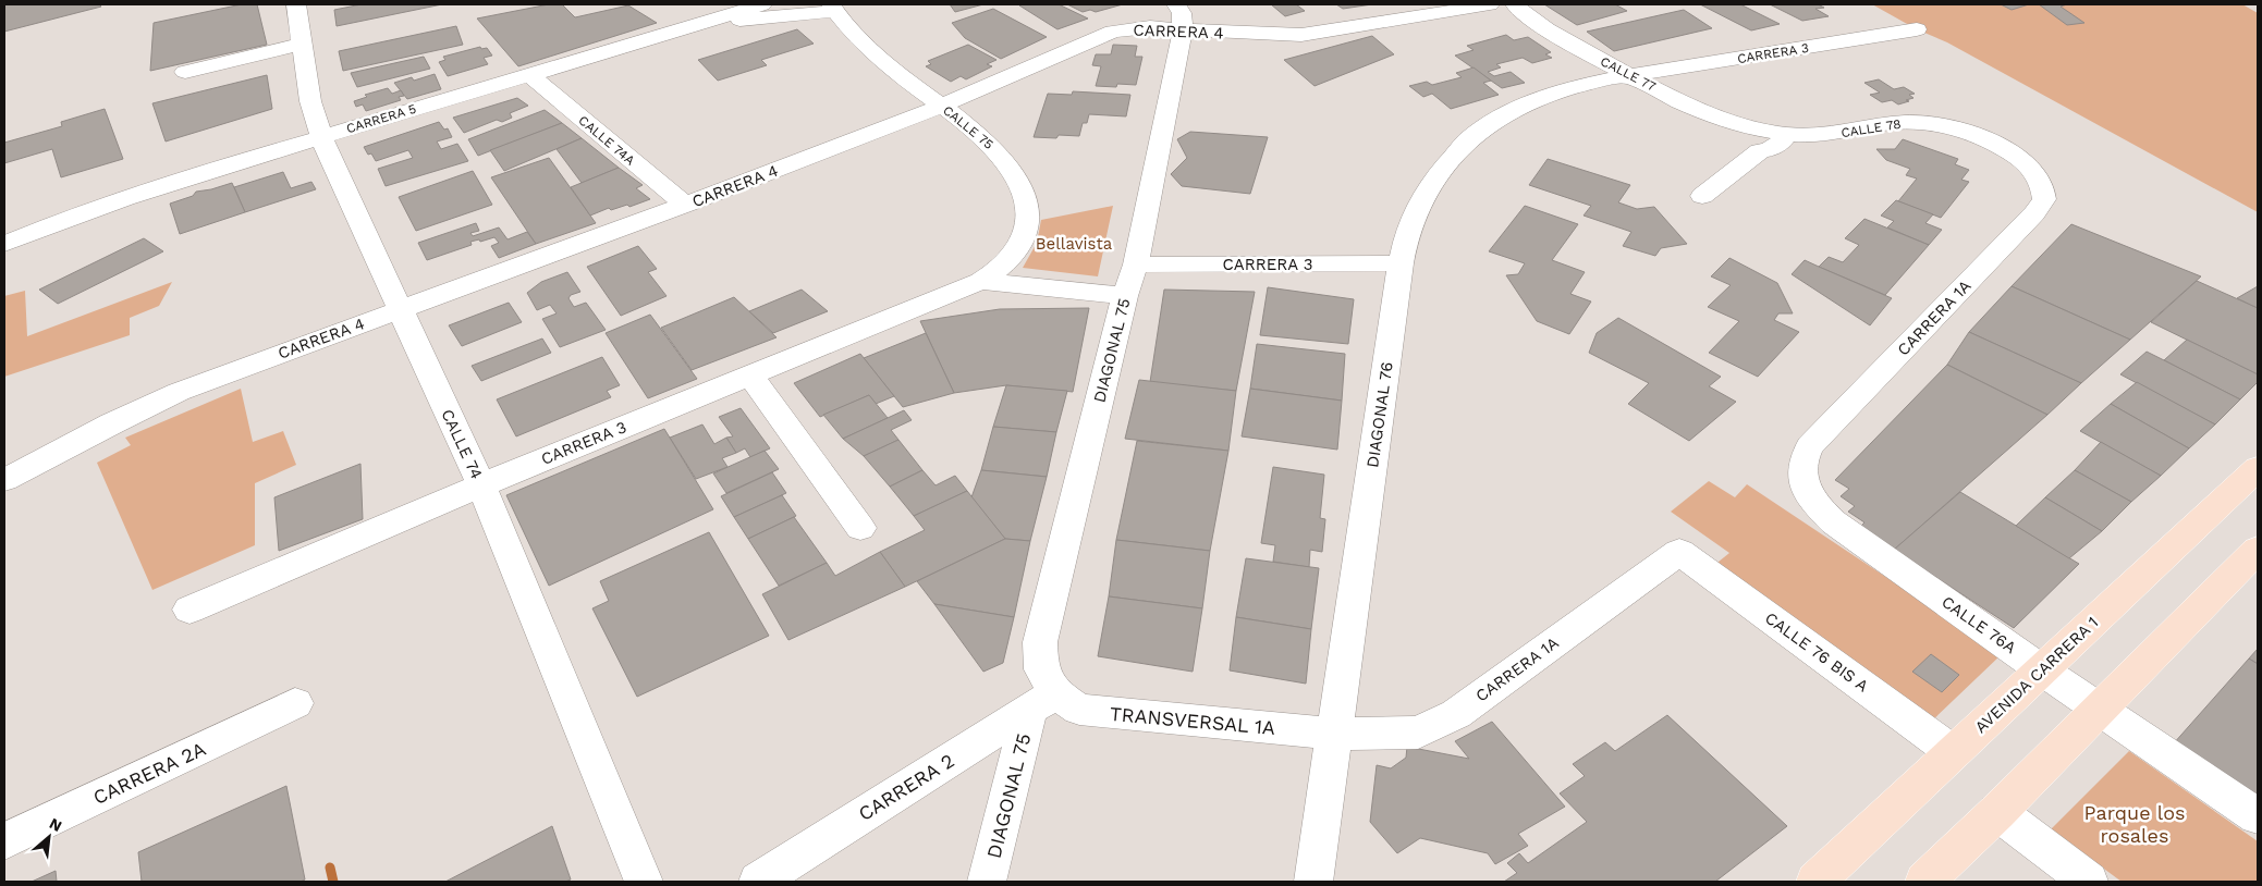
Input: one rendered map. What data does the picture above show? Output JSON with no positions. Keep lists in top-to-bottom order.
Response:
{
  "streets": {
    "main road": ["AVENIDA CARRERA 1"],
    "street": [
      "CARRERA 4",
      "CARRERA 3",
      "CALLE 77",
      "CARRERA 5",
      "CALLE 75",
      "CALLE 78",
      "CALLE 74A",
      "CARRERA 1A",
      "DIAGONAL 75",
      "DIAGONAL 76",
      "CALLE 74",
      "CALLE 76A",
      "CALLE 76 BIS A",
      "TRANSVERSAL 1A",
      "CARRERA 2A",
      "CARRERA 2"
    ]
  },
  "crossings": [
    ["CARRERA 4", "CALLE 77"],
    ["CARRERA 4", "CALLE 75"],
    ["CARRERA 4", "CALLE 74A"],
    ["CARRERA 4", "DIAGONAL 75"],
    ["CARRERA 4", "CALLE 74"],
    ["CARRERA 3", "CALLE 77"],
    ["CARRERA 3", "CALLE 75"],
    ["CARRERA 3", "DIAGONAL 75"],
    ["CARRERA 3", "DIAGONAL 76"],
    ["CARRERA 3", "CALLE 74"],
    ["CALLE 77", "CALLE 78"],
    ["CALLE 77", "DIAGONAL 76"],
    ["CARRERA 5", "CALLE 75"],
    ["CARRERA 5", "CALLE 74A"],
    ["CARRERA 5", "CALLE 74"],
    ["CALLE 78", "CARRERA 1A"],
    ["CARRERA 1A", "DIAGONAL 76"],
    ["CARRERA 1A", "CALLE 76A"],
    ["CARRERA 1A", "CALLE 76 BIS A"],
    ["CARRERA 1A", "TRANSVERSAL 1A"],
    ["DIAGONAL 75", "TRANSVERSAL 1A"],
    ["DIAGONAL 75", "CARRERA 2"],
    ["DIAGONAL 76", "TRANSVERSAL 1A"],
    ["CALLE 76A", "AVENIDA CARRERA 1"],
    ["CALLE 76 BIS A", "AVENIDA CARRERA 1"],
    ["TRANSVERSAL 1A", "CARRERA 2"]
  ],
  "parks": ["Bellavista", "Parque los rosales"],
  "north": "top right"
}
